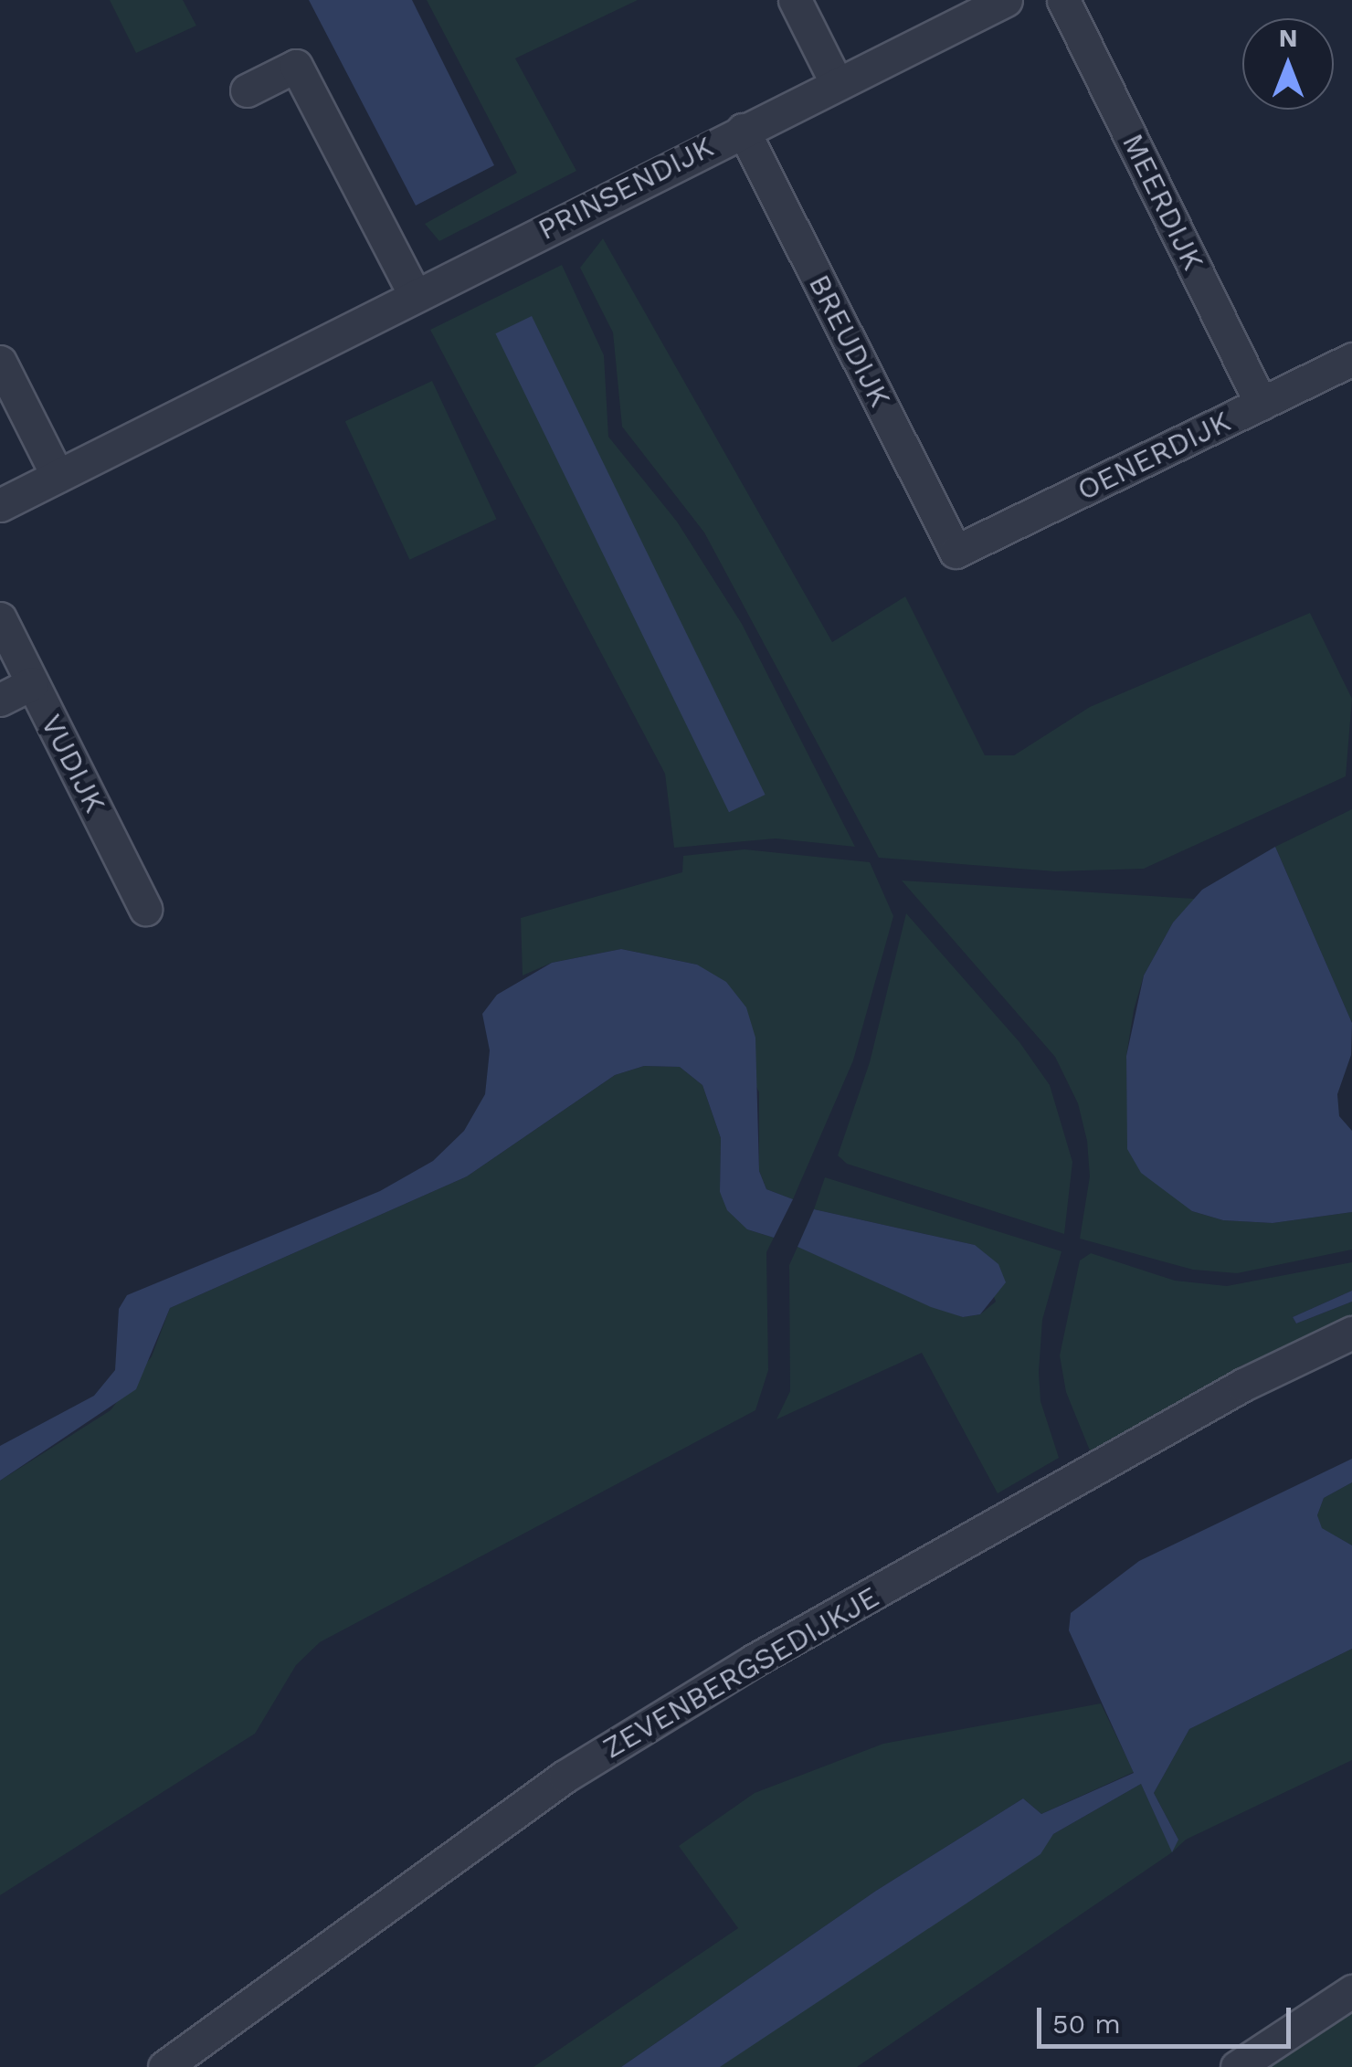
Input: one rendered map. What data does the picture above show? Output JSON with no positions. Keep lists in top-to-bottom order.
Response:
{
  "streets": {
    "street": [
      "PRINSENDIJK",
      "MEERDIJK",
      "BREUDIJK",
      "OENERDIJK",
      "VUDIJK",
      "ZEVENBERGSEDIJKJE"
    ]
  },
  "crossings": [
    ["PRINSENDIJK", "BREUDIJK"],
    ["MEERDIJK", "OENERDIJK"],
    ["BREUDIJK", "OENERDIJK"]
  ],
  "scale_bar": "50 m",
  "north": "top"
}
